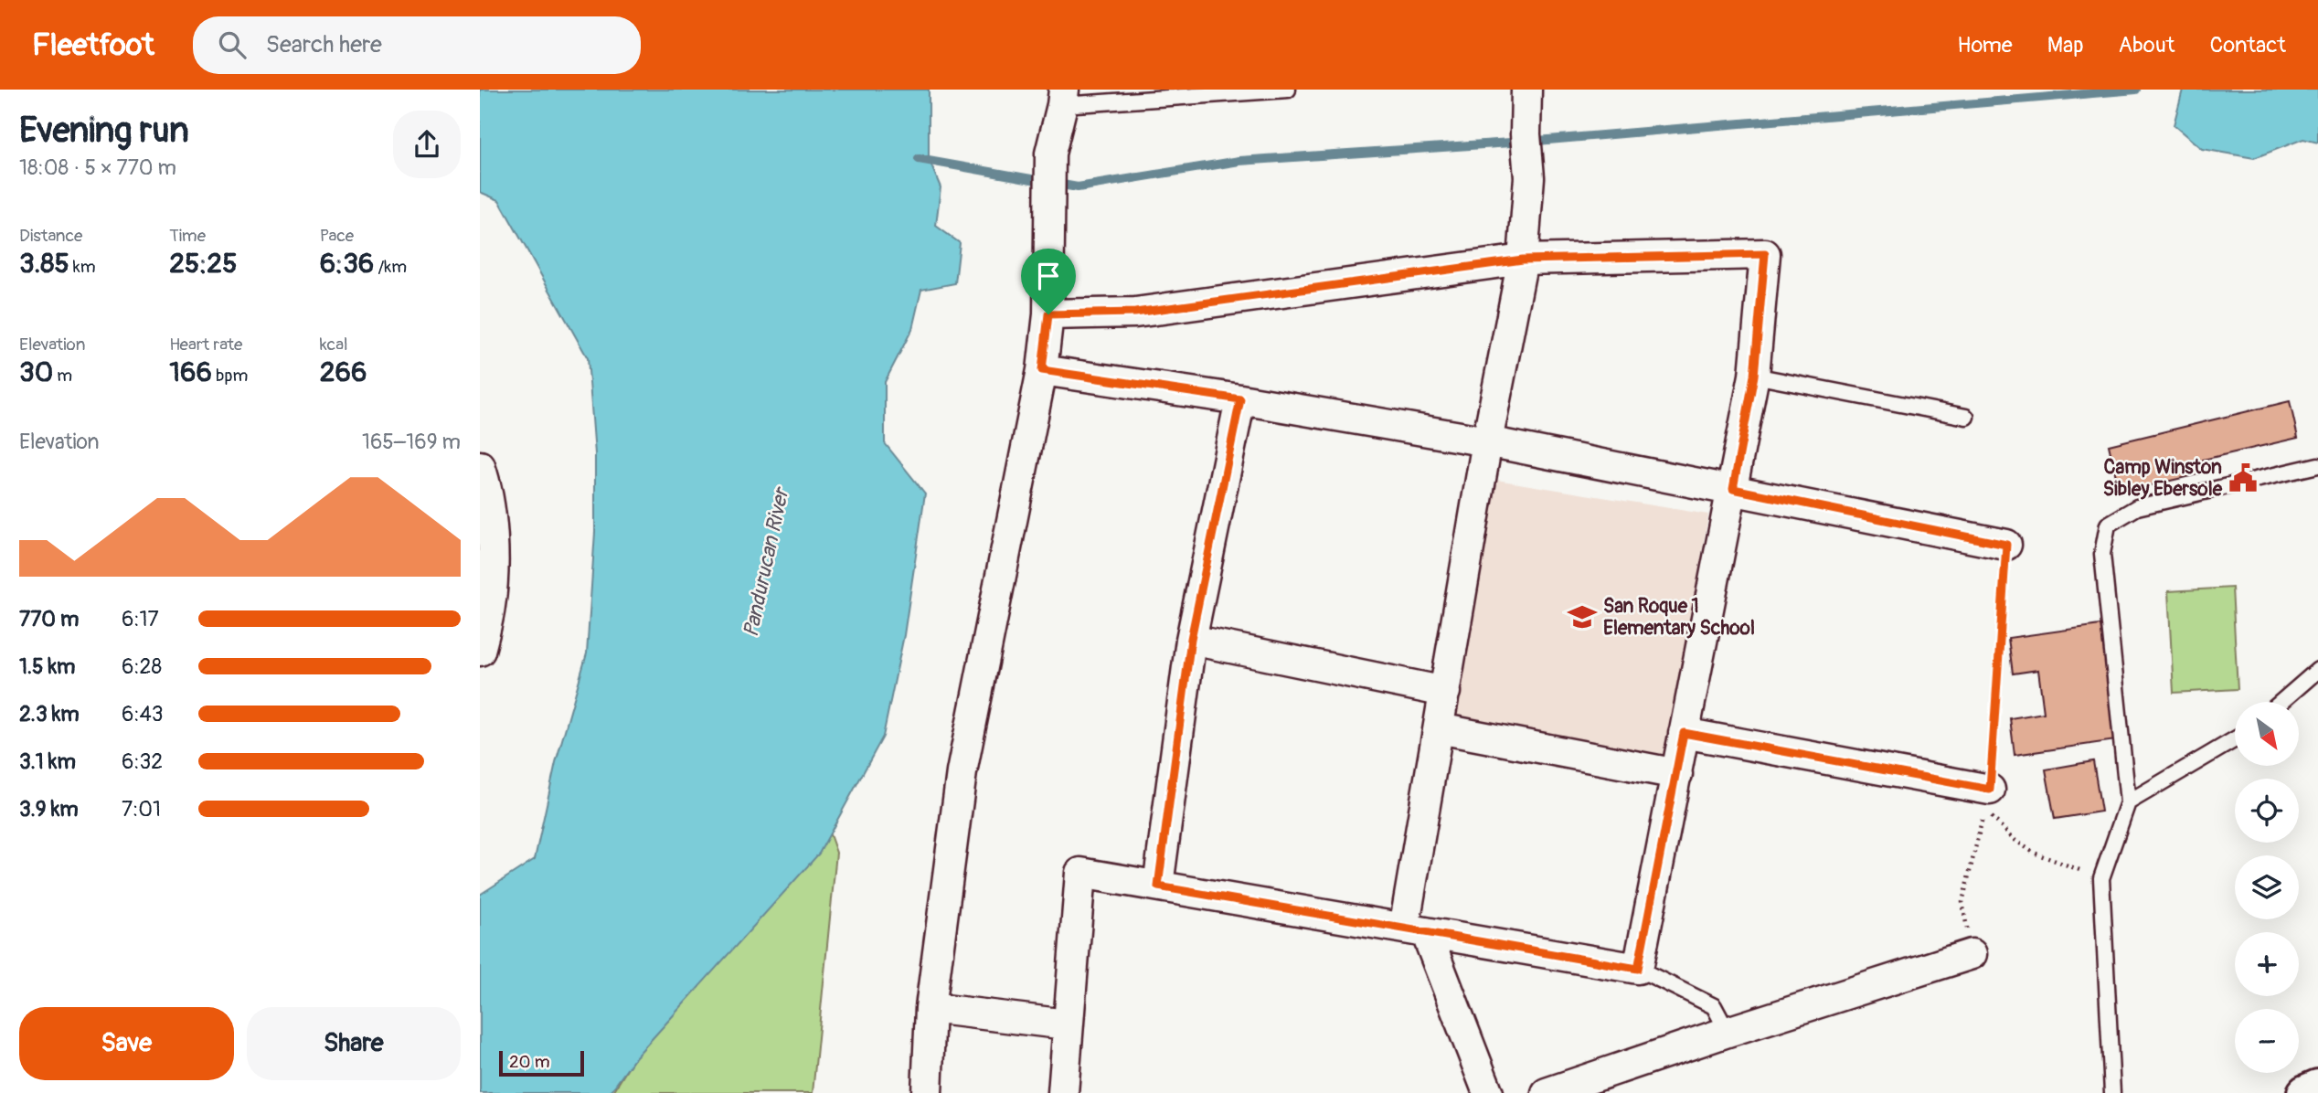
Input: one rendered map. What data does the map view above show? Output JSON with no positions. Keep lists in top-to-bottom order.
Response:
{
  "water": ["Pandurucan River"],
  "places": {
    "public building": ["Camp Winston Sibley Ebersole"],
    "school or university": ["San Roque 1 Elementary School"]
  },
  "scale_bar": "20 m",
  "north": "bottom right",
  "page": {
    "header": "Fleetfoot",
    "search": "Search here",
    "nav": [
      "Home",
      "Map",
      "About",
      "Contact"
    ],
    "heading": ["Evening run", "18:08 · 5 × 770 m"],
    "stats": [
      ["Distance", "3.85 km"],
      ["Time", "25:25"],
      ["Pace", "6:36 /km"],
      ["Elevation", "30 m"],
      ["Heart rate", "166 bpm"],
      ["kcal", "266"]
    ],
    "chart": ["Elevation", "165–169 m"],
    "list": [
      {
        "name": "770 m",
        "note": "6:17"
      },
      {
        "name": "1.5 km",
        "note": "6:28"
      },
      {
        "name": "2.3 km",
        "note": "6:43"
      },
      {
        "name": "3.1 km",
        "note": "6:32"
      },
      {
        "name": "3.9 km",
        "note": "7:01"
      }
    ],
    "map_buttons": ["+", "−"],
    "buttons": ["Save", "Share"],
    "scale": "20 m"
  }
}
